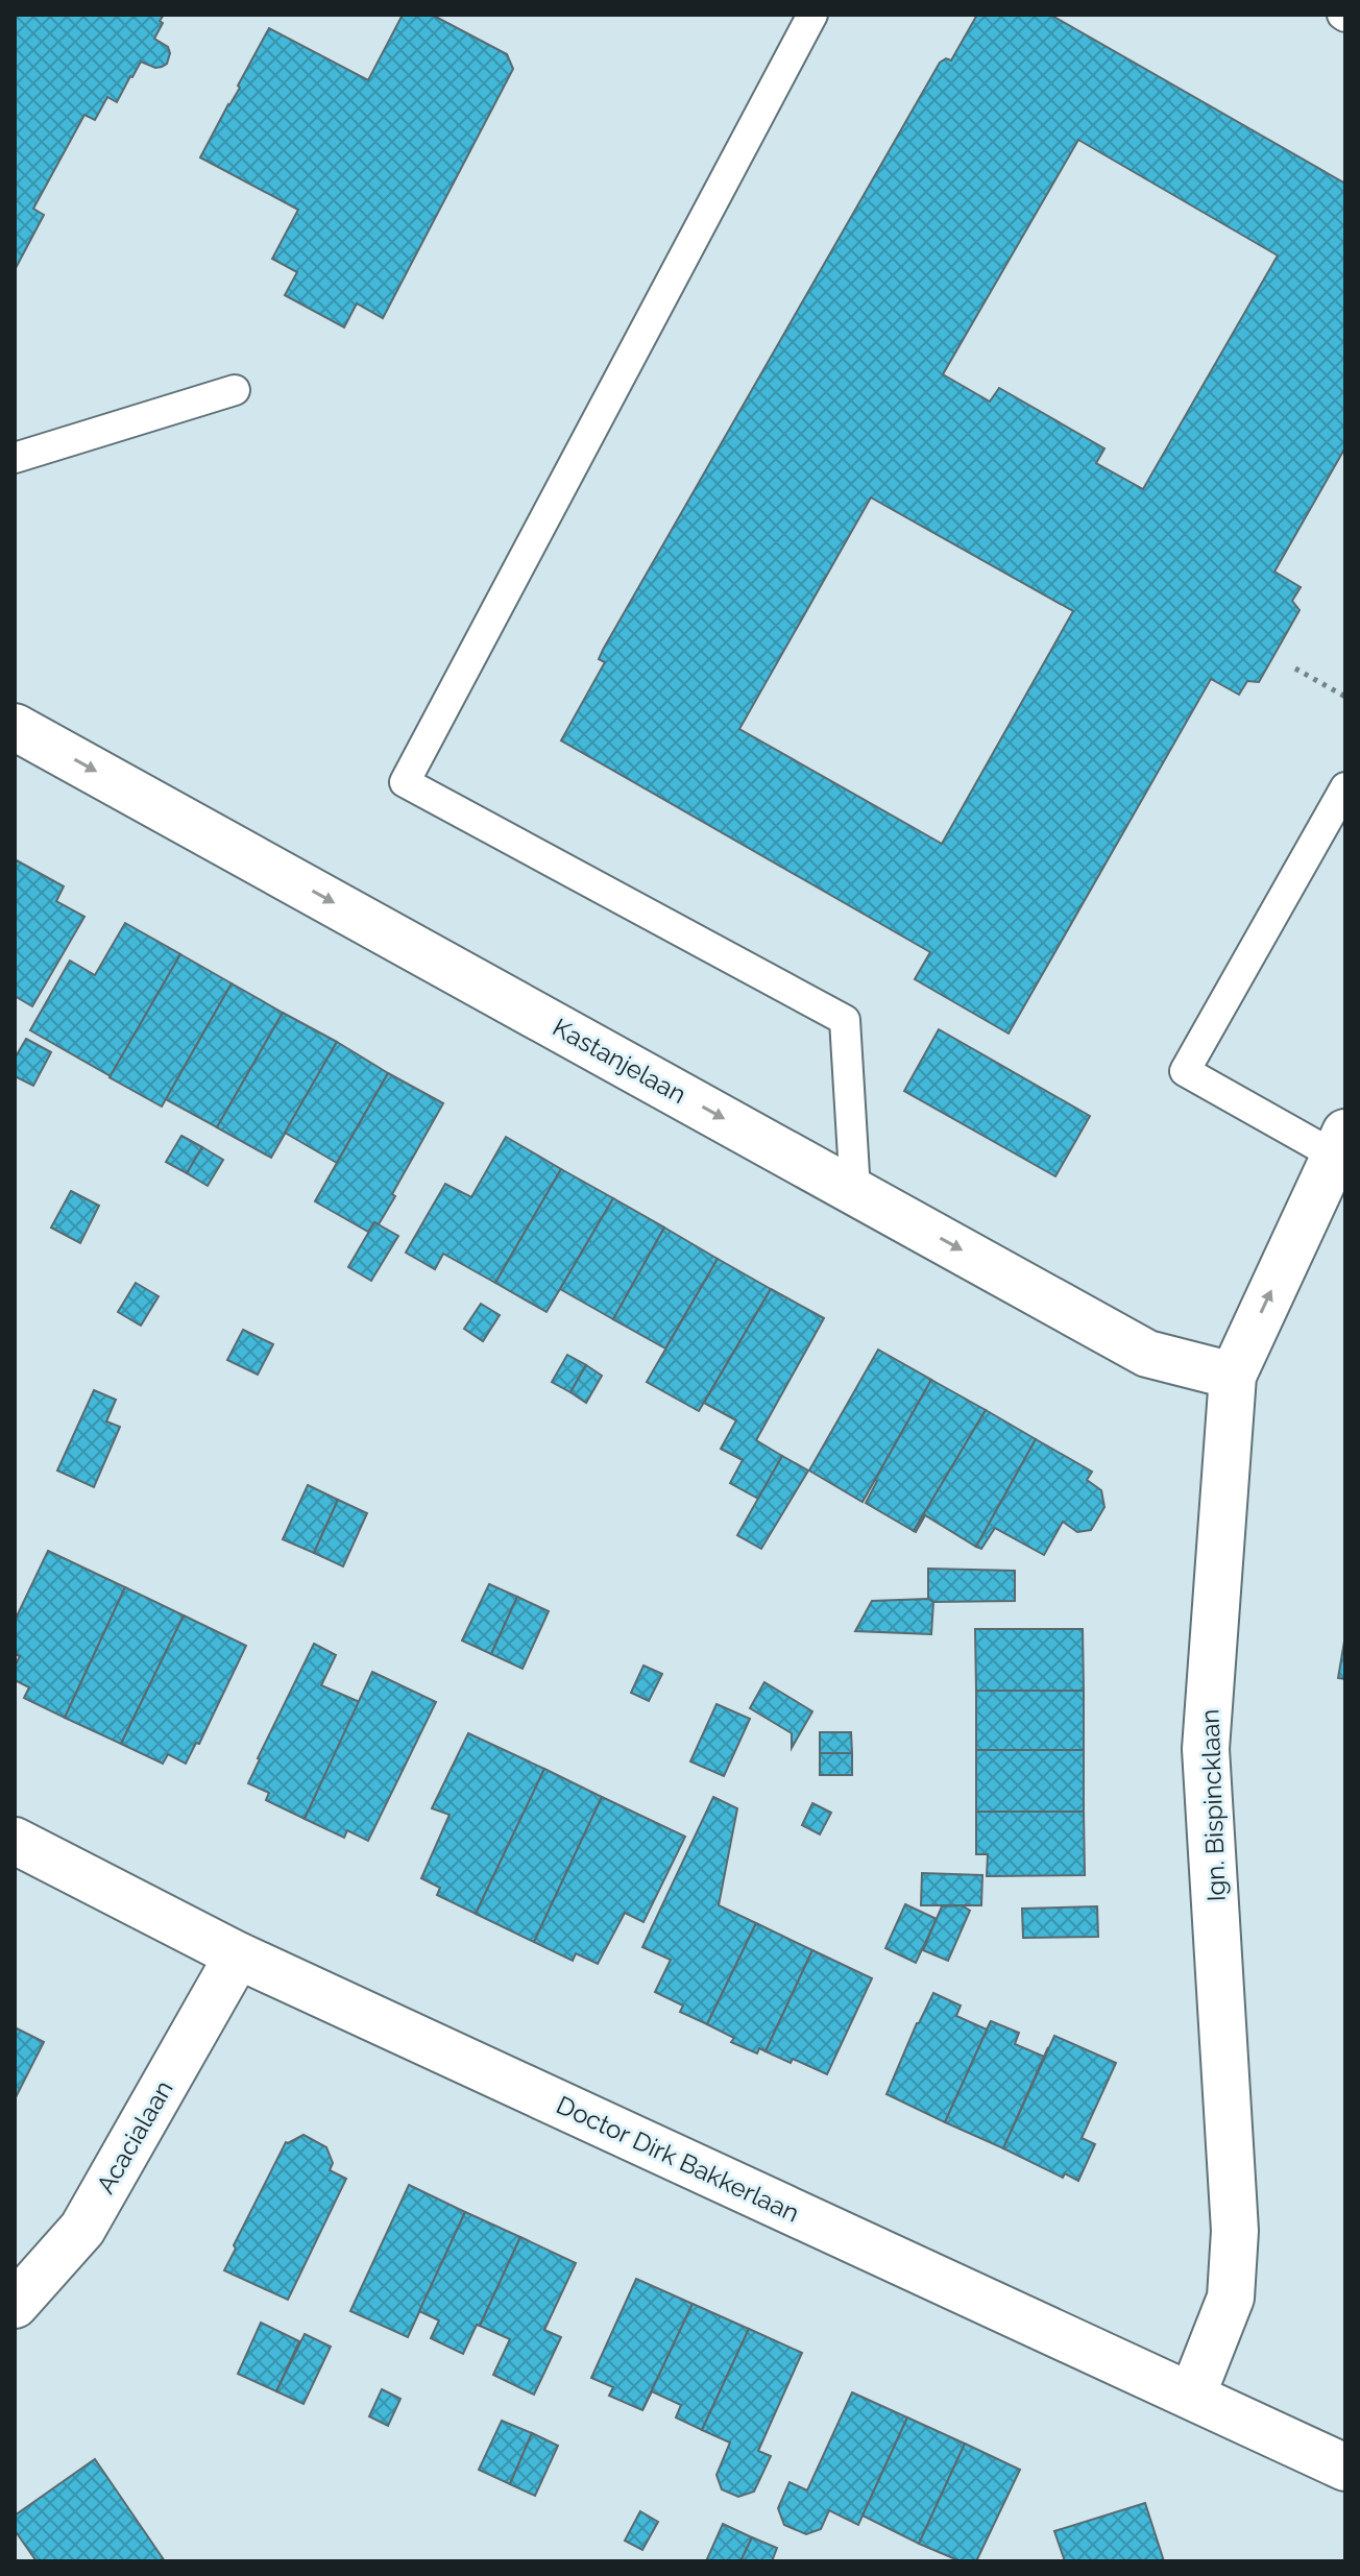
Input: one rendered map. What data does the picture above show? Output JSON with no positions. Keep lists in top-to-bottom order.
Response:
{
  "streets": {
    "street": [
      "Kastanjelaan",
      "Ign. Bispincklaan",
      "Acacialaan",
      "Doctor Dirk Bakkerlaan"
    ]
  },
  "crossings": [
    ["Kastanjelaan", "Ign. Bispincklaan"],
    ["Ign. Bispincklaan", "Doctor Dirk Bakkerlaan"],
    ["Acacialaan", "Doctor Dirk Bakkerlaan"]
  ],
  "one_way": ["Kastanjelaan"]
}
